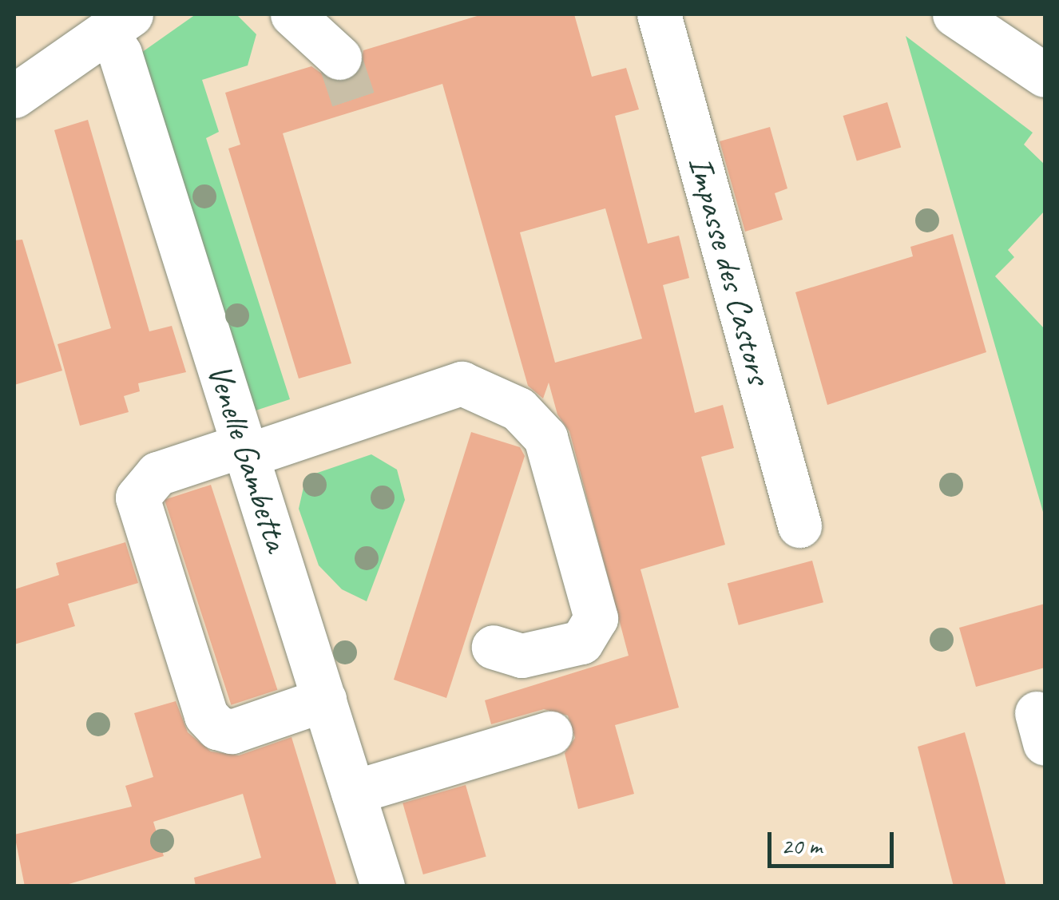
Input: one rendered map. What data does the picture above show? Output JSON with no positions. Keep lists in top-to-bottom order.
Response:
{
  "streets": {
    "street": ["Impasse des Castors", "Venelle Gambetta"]
  },
  "scale_bar": "20 m"
}
